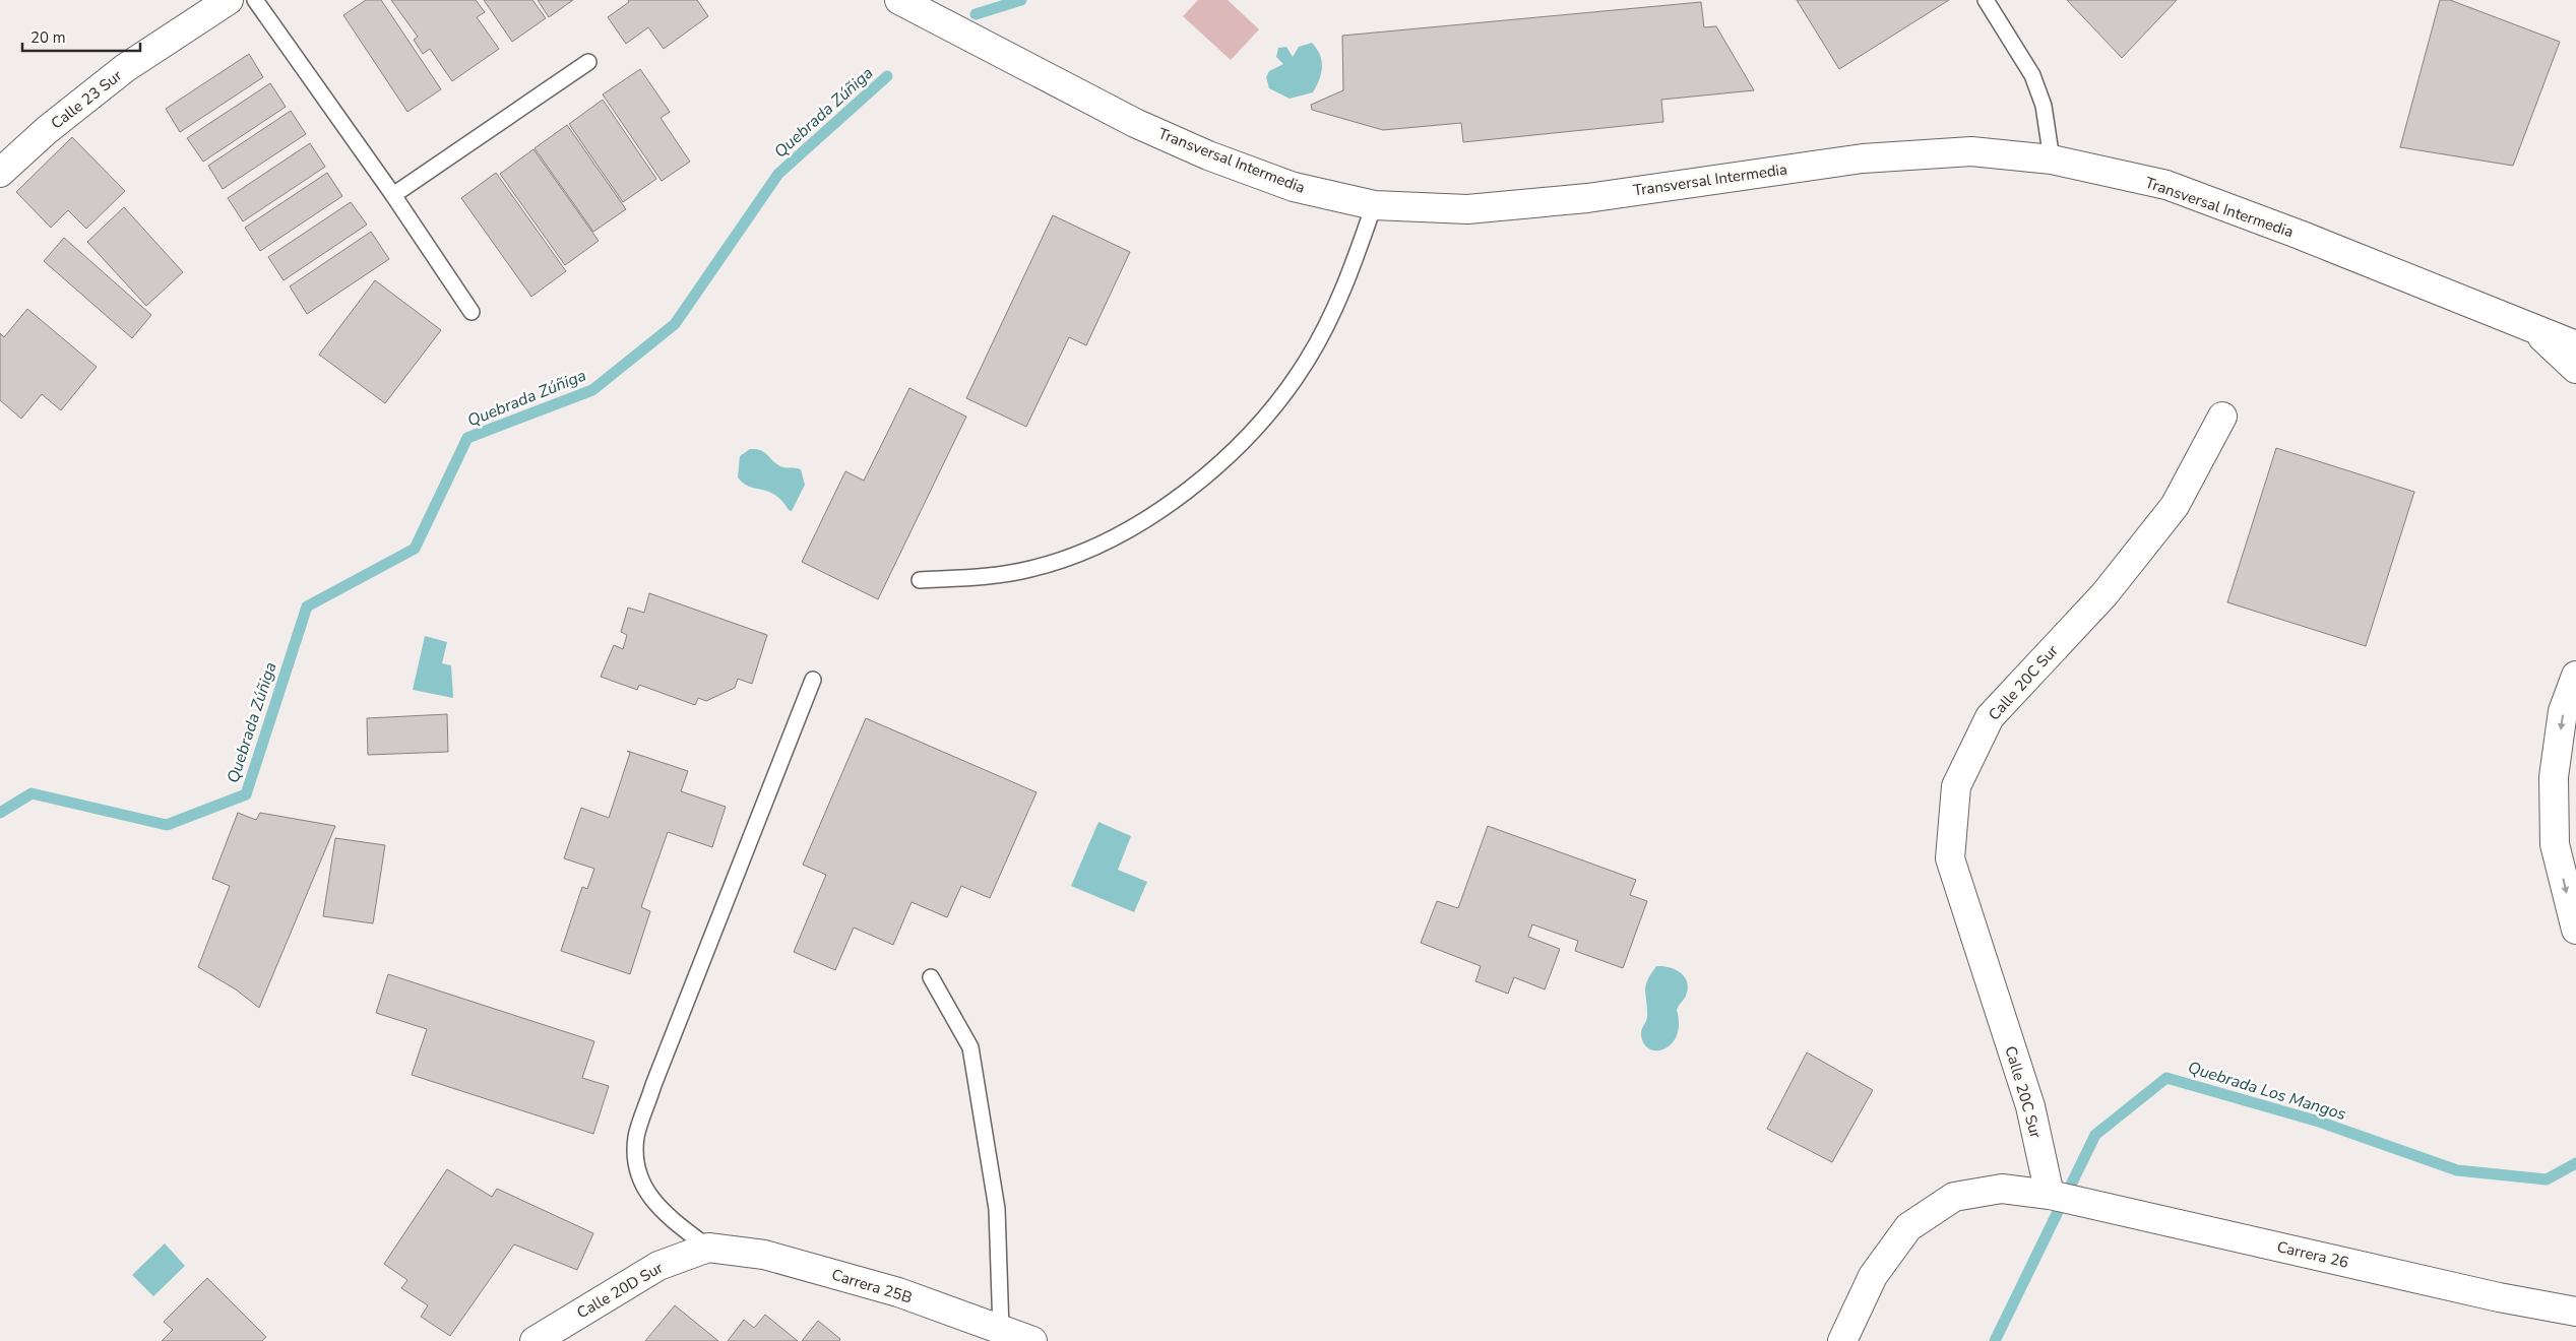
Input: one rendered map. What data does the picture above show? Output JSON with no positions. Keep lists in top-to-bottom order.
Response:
{
  "streets": {
    "street": [
      "Calle 23 Sur",
      "Transversal Intermedia",
      "Calle 20C Sur",
      "Carrera 26",
      "Carrera 25B",
      "Calle 20D Sur"
    ]
  },
  "crossings": [
    ["Calle 20C Sur", "Carrera 26"],
    ["Carrera 25B", "Calle 20D Sur"]
  ],
  "water": ["Quebrada Zúñiga", "Quebrada Los Mangos"],
  "scale_bar": "20 m"
}
